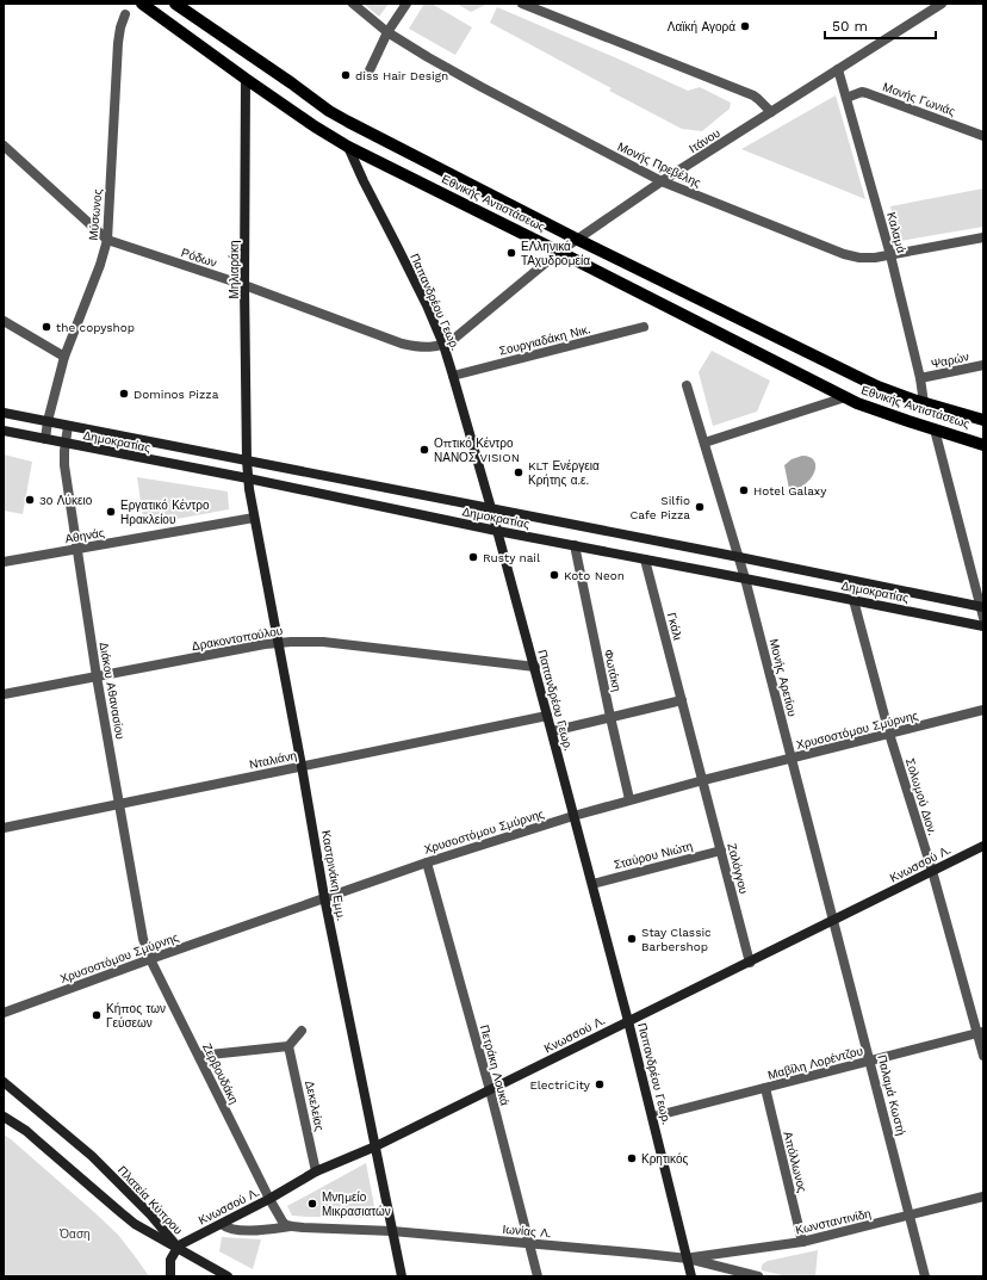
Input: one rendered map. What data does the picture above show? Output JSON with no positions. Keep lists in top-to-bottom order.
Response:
{
  "streets": {
    "main road": ["Εθνικής Αντιστάσεως"],
    "street": [
      "Μονής Γωνιάς",
      "Ιτάνου",
      "Μονής Πρεβέλης",
      "Μύσωνος",
      "Καλαμά",
      "Ρόδων",
      "Μηλιαράκη",
      "Παπανδρέου Γεωρ.",
      "Σουργιαδάκη Νικ.",
      "Ψαρών",
      "Δημοκρατίας",
      "Αθηνάς",
      "Γκάλι",
      "Δρακοντοπούλου",
      "Φωτάκη",
      "Μονής Αρετίου",
      "Διάκου Αθανασίου",
      "Χρυσοστόμου Σμύρνης",
      "Νταλιάνη",
      "Σολωμού Διον.",
      "Σταύρου Νιώτη",
      "Κνωσσού Λ.",
      "Ζαλόγγου",
      "Καστρινάκη Εμμ.",
      "Μαβίλη Λορέντζου",
      "Πετράκη Λουκά",
      "Ζερβουδάκη",
      "Παλαμά Κωστή",
      "Δεκελείας",
      "Απόλλωνος",
      "Πλατεία Κύπρου",
      "Κωνσταντινίδη",
      "Ιωνίας Λ."
    ]
  },
  "crossings": [
    ["Μονής Γωνιάς", "Καλαμά"],
    ["Ιτάνου", "Μονής Πρεβέλης"],
    ["Ιτάνου", "Εθνικής Αντιστάσεως"],
    ["Ιτάνου", "Καλαμά"],
    ["Ιτάνου", "Ρόδων"],
    ["Ιτάνου", "Παπανδρέου Γεωρ."],
    ["Μονής Πρεβέλης", "Καλαμά"],
    ["Εθνικής Αντιστάσεως", "Καλαμά"],
    ["Εθνικής Αντιστάσεως", "Μηλιαράκη"],
    ["Εθνικής Αντιστάσεως", "Παπανδρέου Γεωρ."],
    ["Μύσωνος", "Ρόδων"],
    ["Μύσωνος", "Δημοκρατίας"],
    ["Καλαμά", "Ψαρών"],
    ["Ρόδων", "Μηλιαράκη"],
    ["Ρόδων", "Παπανδρέου Γεωρ."],
    ["Μηλιαράκη", "Δημοκρατίας"],
    ["Μηλιαράκη", "Καστρινάκη Εμμ."],
    ["Παπανδρέου Γεωρ.", "Σουργιαδάκη Νικ."],
    ["Παπανδρέου Γεωρ.", "Δημοκρατίας"],
    ["Παπανδρέου Γεωρ.", "Δρακοντοπούλου"],
    ["Παπανδρέου Γεωρ.", "Χρυσοστόμου Σμύρνης"],
    ["Παπανδρέου Γεωρ.", "Νταλιάνη"],
    ["Παπανδρέου Γεωρ.", "Σταύρου Νιώτη"],
    ["Παπανδρέου Γεωρ.", "Κνωσσού Λ."],
    ["Παπανδρέου Γεωρ.", "Μαβίλη Λορέντζου"],
    ["Παπανδρέου Γεωρ.", "Κωνσταντινίδη"],
    ["Παπανδρέου Γεωρ.", "Ιωνίας Λ."],
    ["Δημοκρατίας", "Γκάλι"],
    ["Δημοκρατίας", "Φωτάκη"],
    ["Δημοκρατίας", "Μονής Αρετίου"],
    ["Δημοκρατίας", "Διάκου Αθανασίου"],
    ["Δημοκρατίας", "Σολωμού Διον."],
    ["Δημοκρατίας", "Καστρινάκη Εμμ."],
    ["Αθηνάς", "Διάκου Αθανασίου"],
    ["Αθηνάς", "Καστρινάκη Εμμ."],
    ["Γκάλι", "Χρυσοστόμου Σμύρνης"],
    ["Γκάλι", "Ζαλόγγου"],
    ["Δρακοντοπούλου", "Διάκου Αθανασίου"],
    ["Δρακοντοπούλου", "Καστρινάκη Εμμ."],
    ["Φωτάκη", "Χρυσοστόμου Σμύρνης"],
    ["Μονής Αρετίου", "Χρυσοστόμου Σμύρνης"],
    ["Μονής Αρετίου", "Κνωσσού Λ."],
    ["Μονής Αρετίου", "Παλαμά Κωστή"],
    ["Διάκου Αθανασίου", "Χρυσοστόμου Σμύρνης"],
    ["Διάκου Αθανασίου", "Νταλιάνη"],
    ["Διάκου Αθανασίου", "Ζερβουδάκη"],
    ["Χρυσοστόμου Σμύρνης", "Σολωμού Διον."],
    ["Χρυσοστόμου Σμύρνης", "Ζαλόγγου"],
    ["Χρυσοστόμου Σμύρνης", "Καστρινάκη Εμμ."],
    ["Χρυσοστόμου Σμύρνης", "Πετράκη Λουκά"],
    ["Χρυσοστόμου Σμύρνης", "Ζερβουδάκη"],
    ["Νταλιάνη", "Καστρινάκη Εμμ."],
    ["Σολωμού Διον.", "Κνωσσού Λ."],
    ["Σολωμού Διον.", "Μαβίλη Λορέντζου"],
    ["Σταύρου Νιώτη", "Ζαλόγγου"],
    ["Κνωσσού Λ.", "Ζαλόγγου"],
    ["Κνωσσού Λ.", "Καστρινάκη Εμμ."],
    ["Κνωσσού Λ.", "Πετράκη Λουκά"],
    ["Κνωσσού Λ.", "Ζερβουδάκη"],
    ["Κνωσσού Λ.", "Παλαμά Κωστή"],
    ["Κνωσσού Λ.", "Δεκελείας"],
    ["Κνωσσού Λ.", "Πλατεία Κύπρου"],
    ["Κνωσσού Λ.", "Ιωνίας Λ."],
    ["Καστρινάκη Εμμ.", "Ιωνίας Λ."],
    ["Μαβίλη Λορέντζου", "Παλαμά Κωστή"],
    ["Μαβίλη Λορέντζου", "Απόλλωνος"],
    ["Πετράκη Λουκά", "Ιωνίας Λ."],
    ["Παλαμά Κωστή", "Κωνσταντινίδη"],
    ["Απόλλωνος", "Κωνσταντινίδη"],
    ["Κωνσταντινίδη", "Ιωνίας Λ."]
  ],
  "parks": ["Όαση"],
  "places": [
    "Λαϊκή Αγορά",
    "diss Hair Design",
    "ΕΛληνικά ΤΑχυδρομεία",
    "the copyshop",
    "Dominos Pizza",
    "Οπτικό Κέντρο ΝΑΝΟΣ VISION",
    "KLT Ενέργεια Κρήτης α.ε.",
    "Hotel Galaxy",
    "3ο Λύκειο",
    "Silfio Cafe Pizza",
    "Εργατικό Κέντρο Ηρακλείου",
    "Rusty nail",
    "Koto Neon",
    "Stay Classic Barbershop",
    "Κήπος των Γεύσεων",
    "ElectriCity",
    "Κρητικός",
    "Μνημείο Μικρασιατών"
  ],
  "scale_bar": "50 m"
}
